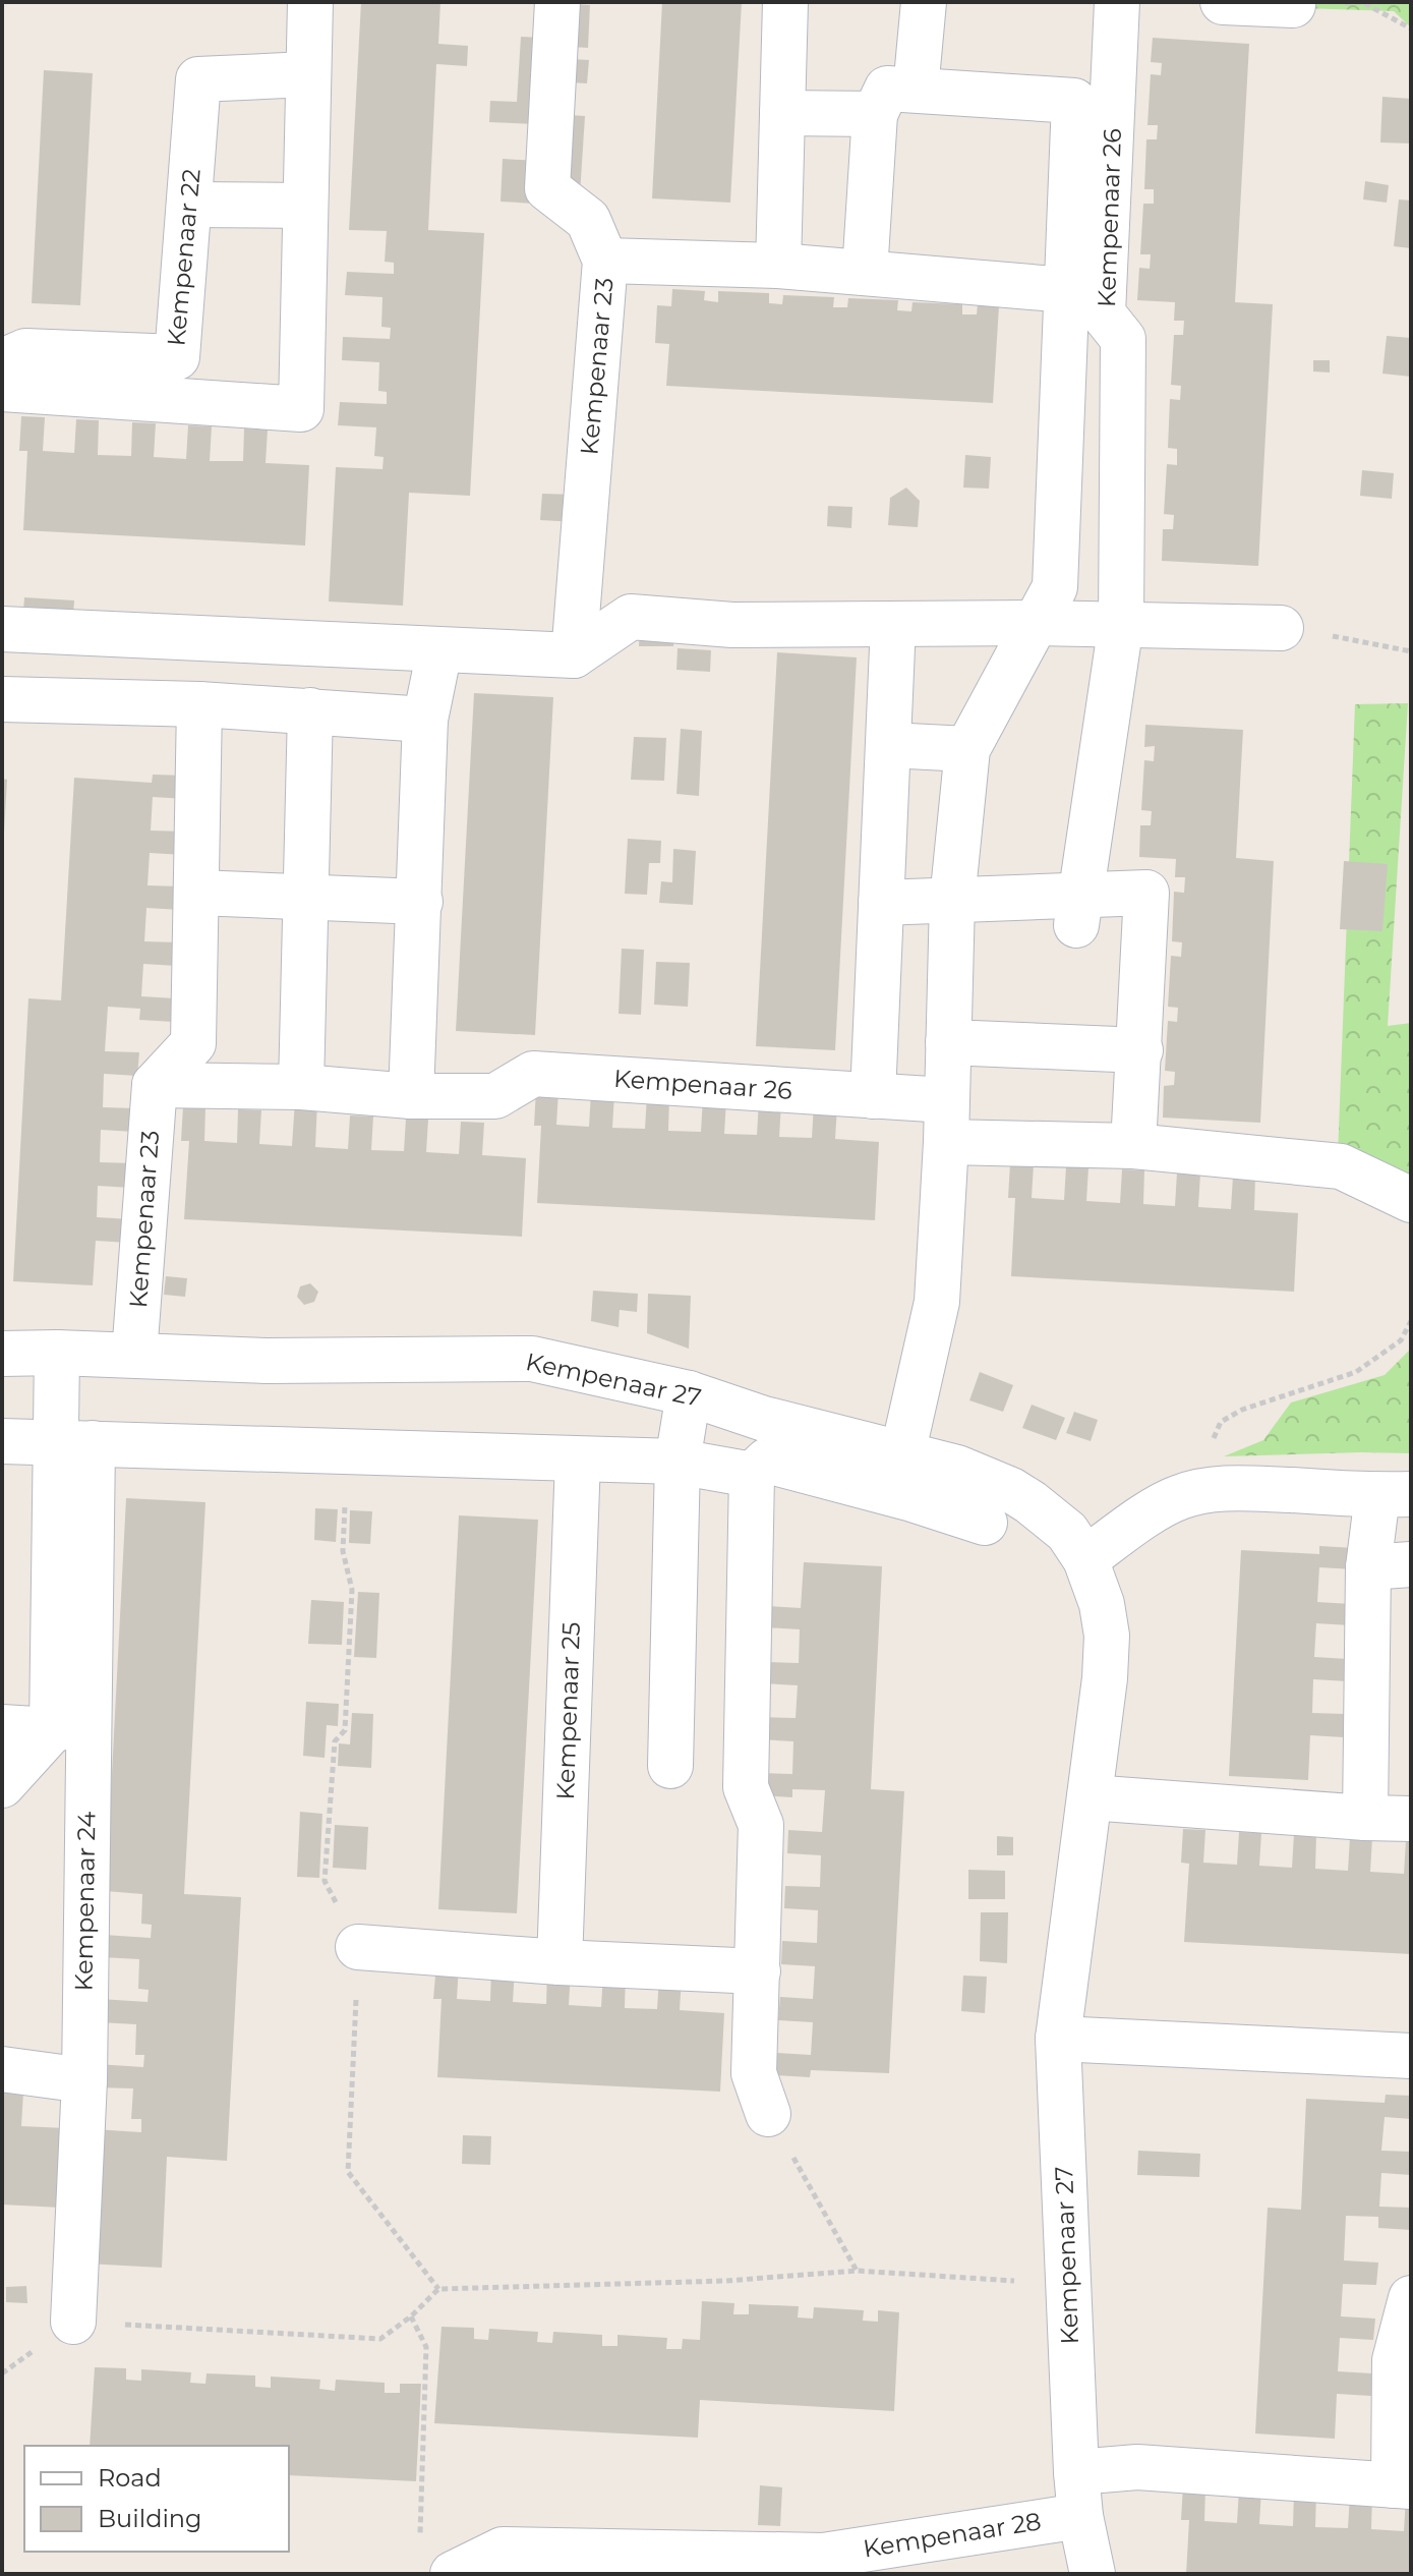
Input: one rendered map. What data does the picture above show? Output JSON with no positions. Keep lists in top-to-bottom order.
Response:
{
  "streets": {
    "street": [
      "Kempenaar 26",
      "Kempenaar 22",
      "Kempenaar 23",
      "Kempenaar 27",
      "Kempenaar 25",
      "Kempenaar 24",
      "Kempenaar 28"
    ]
  },
  "crossings": [
    ["Kempenaar 26", "Kempenaar 23"],
    ["Kempenaar 26", "Kempenaar 27"],
    ["Kempenaar 23", "Kempenaar 27"],
    ["Kempenaar 27", "Kempenaar 24"],
    ["Kempenaar 27", "Kempenaar 28"]
  ],
  "legend": ["Road", "Building"]
}
